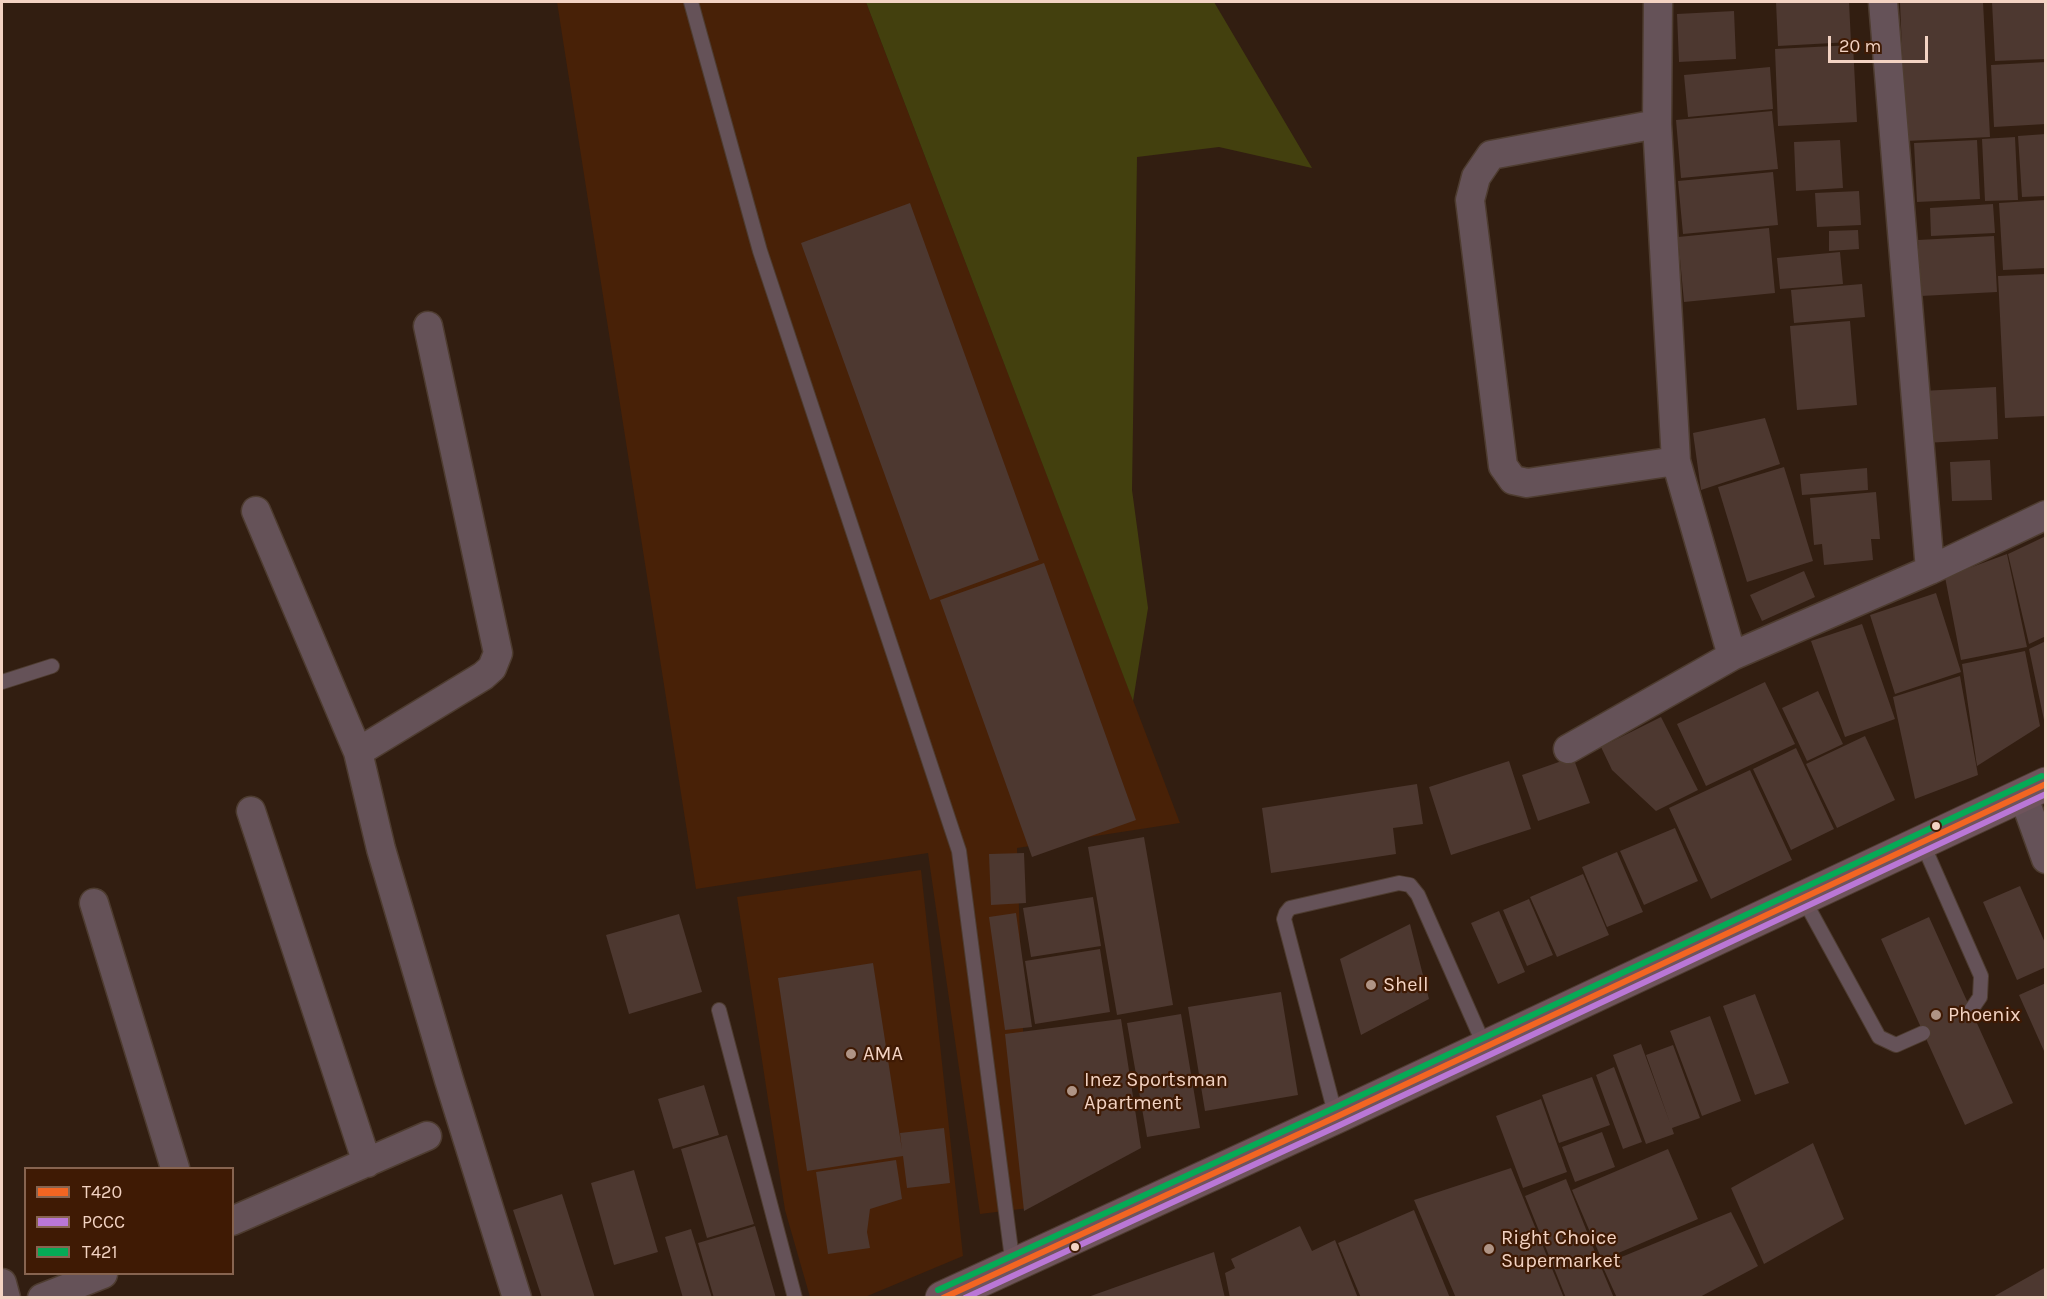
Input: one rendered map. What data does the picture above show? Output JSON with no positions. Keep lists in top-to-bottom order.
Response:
{
  "places": [
    "Shell",
    "Phoenix",
    "AMA",
    "Inez Sportsman Apartment",
    "Right Choice Supermarket"
  ],
  "lines": ["transit line T421", "transit line T420", "transit line PCCC"],
  "legend": ["T420", "PCCC", "T421"],
  "scale_bar": "20 m"
}
